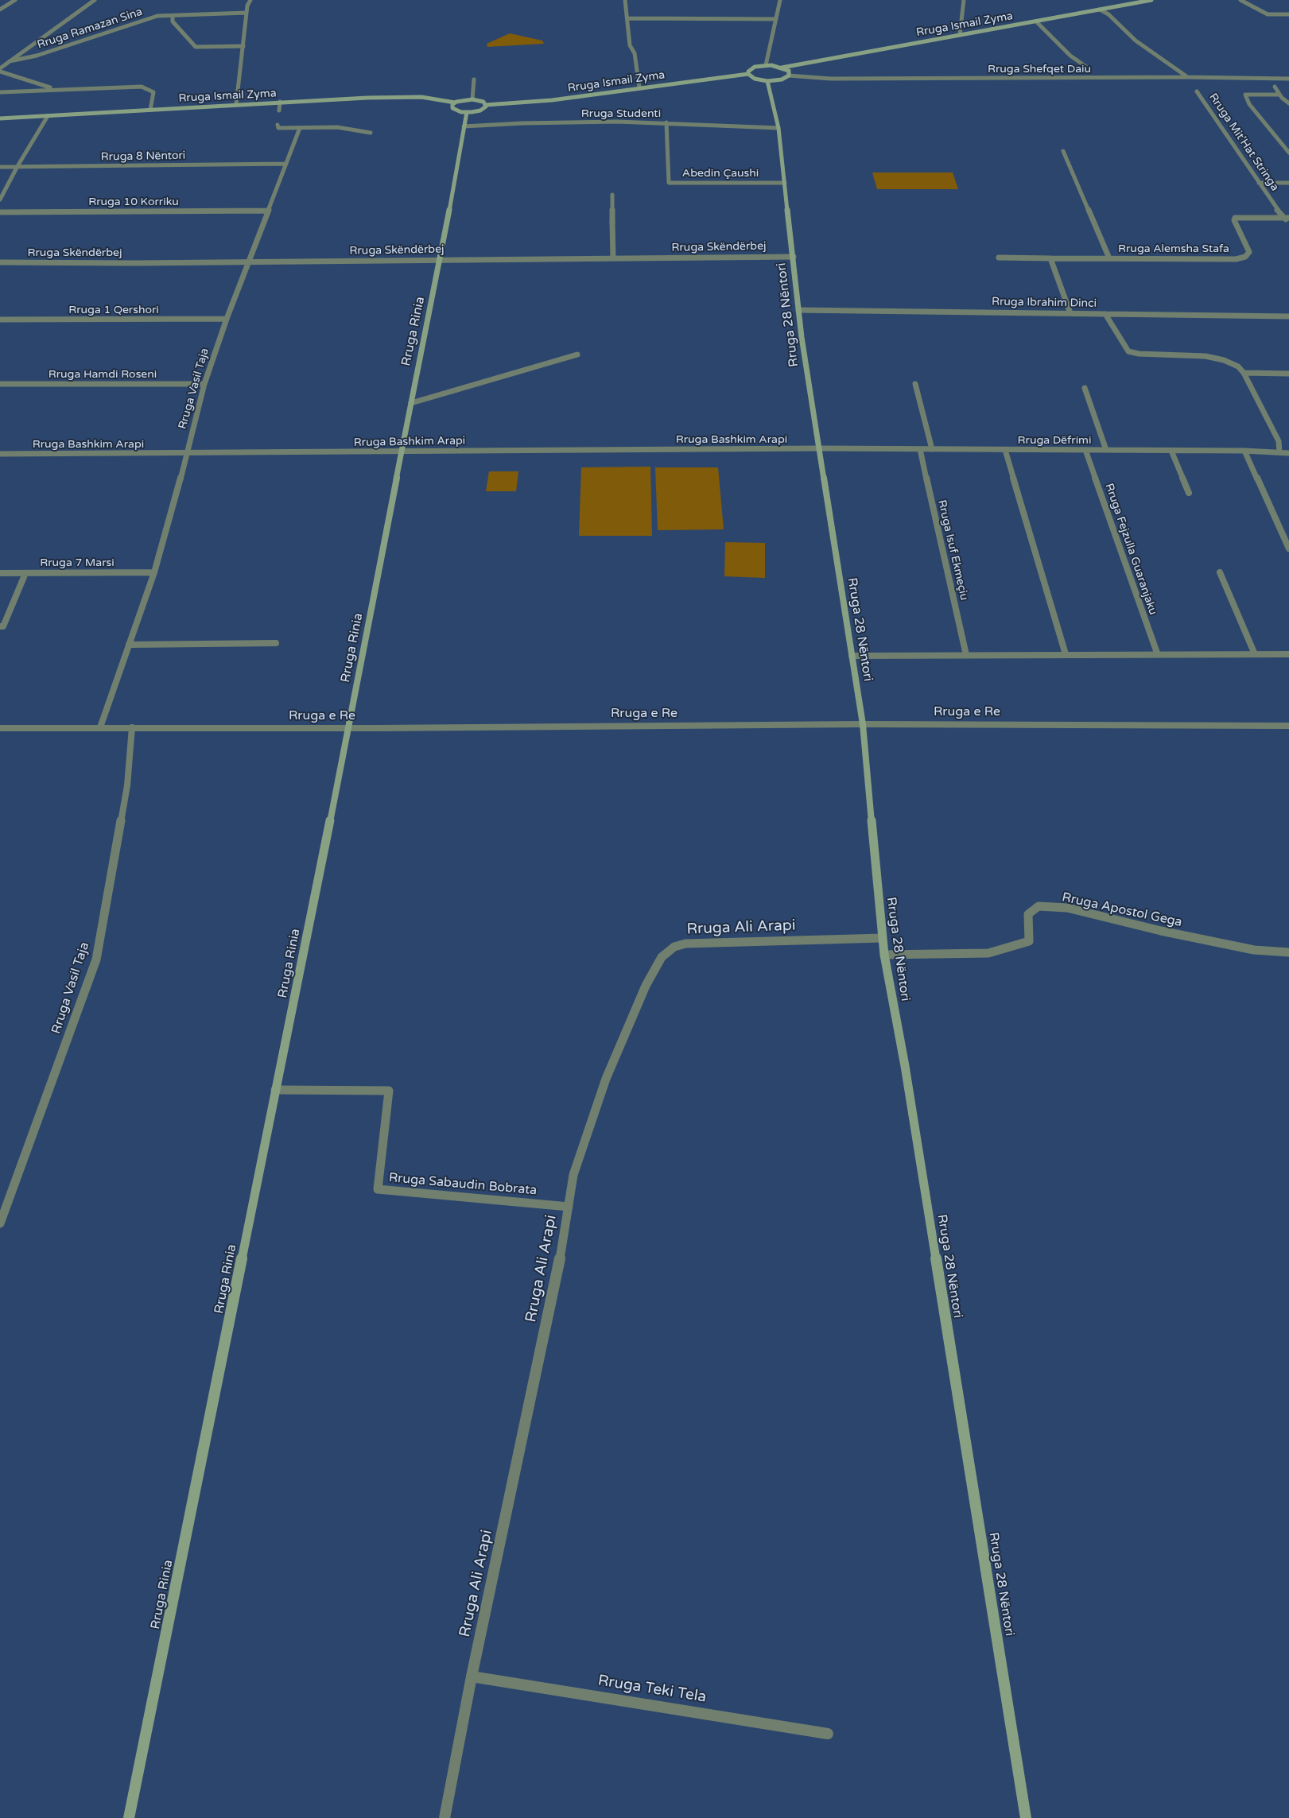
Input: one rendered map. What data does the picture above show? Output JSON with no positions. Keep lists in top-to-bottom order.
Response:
{
  "streets": {
    "main road": ["Rruga Ismail Zyma", "Rruga 28 Nëntori", "Rruga Rinia"],
    "street": [
      "Rruga Ramazan Sina",
      "Rruga Shefqet Daiu",
      "Rruga Studenti",
      "Rruga Mit'Hat Stringa",
      "Rruga 8 Nëntori",
      "Abedin Çaushi",
      "Rruga 10 Korriku",
      "Rruga Skëndërbej",
      "Rruga Alemsha Stafa",
      "Rruga Ibrahim Dinci",
      "Rruga 1 Qershori",
      "Rruga Hamdi Roseni",
      "Rruga Vasil Taja",
      "Rruga Bashkim Arapi",
      "Rruga Dëfrimi",
      "Rruga Fejzulla Guaranjaku",
      "Rruga Isuf Ekmeçiu",
      "Rruga 7 Marsi",
      "Rruga e Re",
      "Rruga Apostol Gega",
      "Rruga Ali Arapi",
      "Rruga Sabaudin Bobrata",
      "Rruga Teki Tela"
    ]
  },
  "crossings": [
    ["Rruga Studenti", "Abedin Çaushi"],
    ["Rruga Studenti", "Rruga 28 Nëntori"],
    ["Rruga Studenti", "Rruga Rinia"],
    ["Rruga Mit'Hat Stringa", "Rruga Alemsha Stafa"],
    ["Rruga 8 Nëntori", "Rruga Vasil Taja"],
    ["Abedin Çaushi", "Rruga 28 Nëntori"],
    ["Rruga 10 Korriku", "Rruga Vasil Taja"],
    ["Rruga Skëndërbej", "Rruga 28 Nëntori"],
    ["Rruga Skëndërbej", "Rruga Rinia"],
    ["Rruga Skëndërbej", "Rruga Vasil Taja"],
    ["Rruga Ibrahim Dinci", "Rruga 28 Nëntori"],
    ["Rruga 1 Qershori", "Rruga Vasil Taja"],
    ["Rruga 28 Nëntori", "Rruga Bashkim Arapi"],
    ["Rruga 28 Nëntori", "Rruga Dëfrimi"],
    ["Rruga 28 Nëntori", "Rruga e Re"],
    ["Rruga 28 Nëntori", "Rruga Apostol Gega"],
    ["Rruga 28 Nëntori", "Rruga Ali Arapi"],
    ["Rruga Rinia", "Rruga Bashkim Arapi"],
    ["Rruga Rinia", "Rruga e Re"],
    ["Rruga Rinia", "Rruga Sabaudin Bobrata"],
    ["Rruga Hamdi Roseni", "Rruga Vasil Taja"],
    ["Rruga Vasil Taja", "Rruga Bashkim Arapi"],
    ["Rruga Vasil Taja", "Rruga 7 Marsi"],
    ["Rruga Vasil Taja", "Rruga e Re"],
    ["Rruga Bashkim Arapi", "Rruga Dëfrimi"],
    ["Rruga Dëfrimi", "Rruga Fejzulla Guaranjaku"],
    ["Rruga Dëfrimi", "Rruga Isuf Ekmeçiu"],
    ["Rruga Ali Arapi", "Rruga Sabaudin Bobrata"],
    ["Rruga Ali Arapi", "Rruga Teki Tela"]
  ]
}
